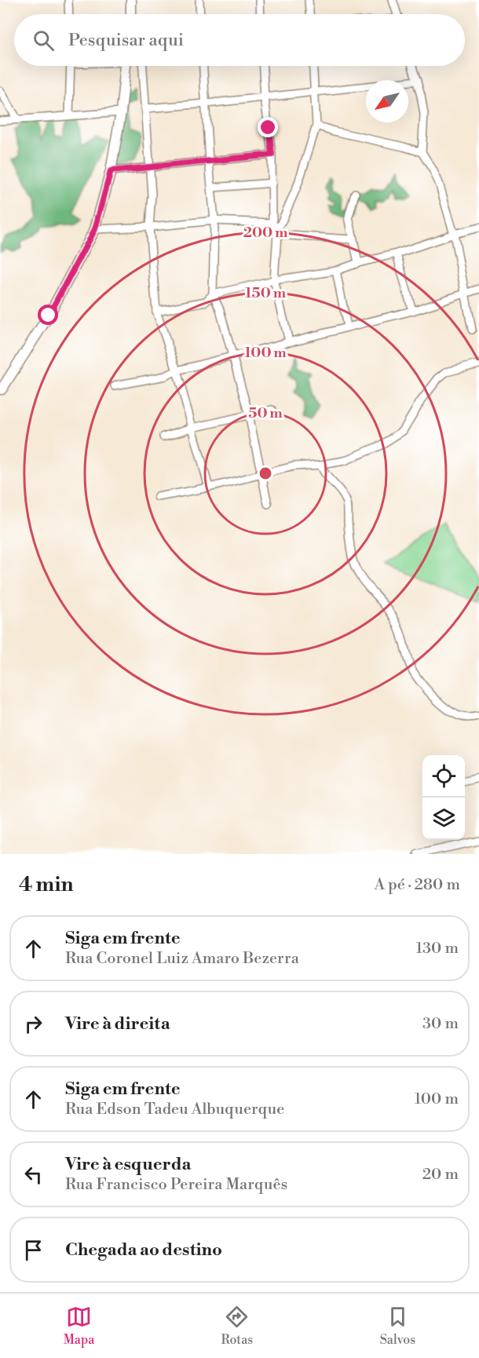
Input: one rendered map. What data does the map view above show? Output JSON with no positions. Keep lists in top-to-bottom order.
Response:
{
  "north": "bottom left",
  "page": {
    "search": "Pesquisar aqui",
    "heading": ["4 min", "A pé · 280 m"],
    "list": [
      ["Siga em frente", "Rua Coronel Luiz Amaro Bezerra", "130 m"],
      ["Vire à direita", "30 m"],
      ["Siga em frente", "Rua Edson Tadeu Albuquerque", "100 m"],
      ["Vire à esquerda", "Rua Francisco Pereira Marquês", "20 m"],
      "Chegada ao destino"
    ],
    "nav": ["Mapa", "Rotas", "Salvos"]
  },
  "rings": [
    "200 m",
    "150 m",
    "100 m",
    "50 m"
  ]
}
